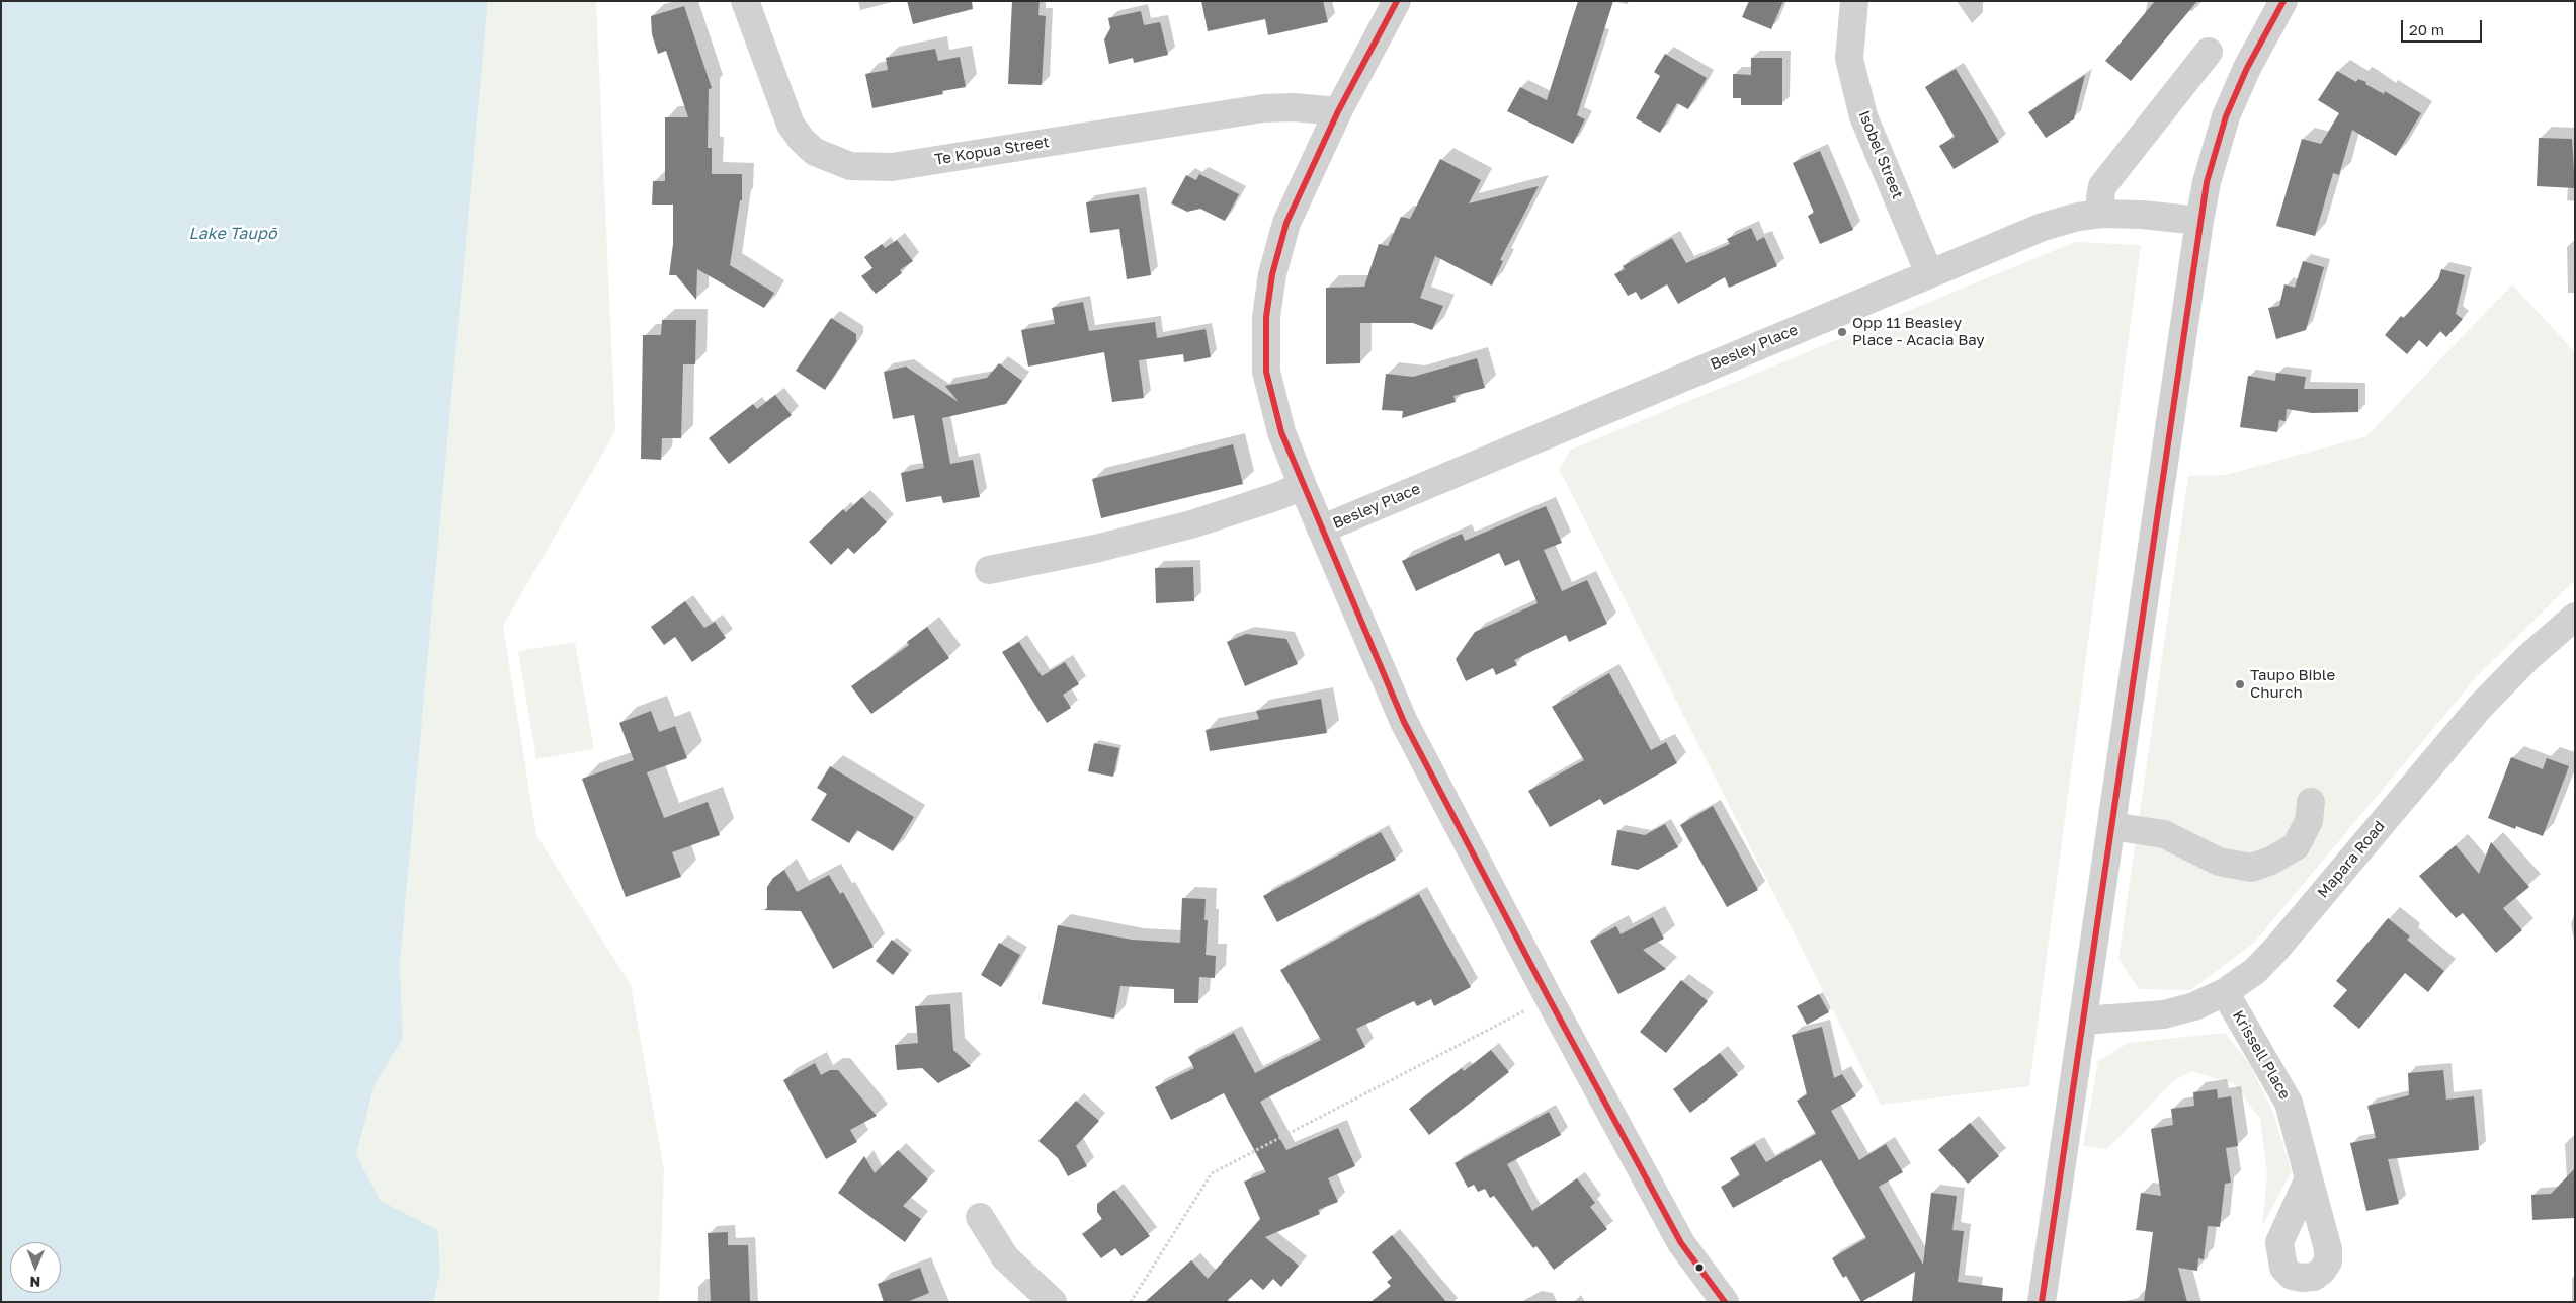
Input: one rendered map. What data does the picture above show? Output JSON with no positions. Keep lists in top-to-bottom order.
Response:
{
  "streets": {
    "street": [
      "Te Kopua Street",
      "Isobel Street",
      "Besley Place",
      "Mapara Road",
      "Krissell Place"
    ]
  },
  "crossings": [
    ["Isobel Street", "Besley Place"],
    ["Mapara Road", "Krissell Place"]
  ],
  "water": ["Lake Taupō"],
  "places": ["Opp 11 Beasley Place - Acacia Bay", "Taupo Bible Church"],
  "scale_bar": "20 m",
  "north": "bottom"
}
